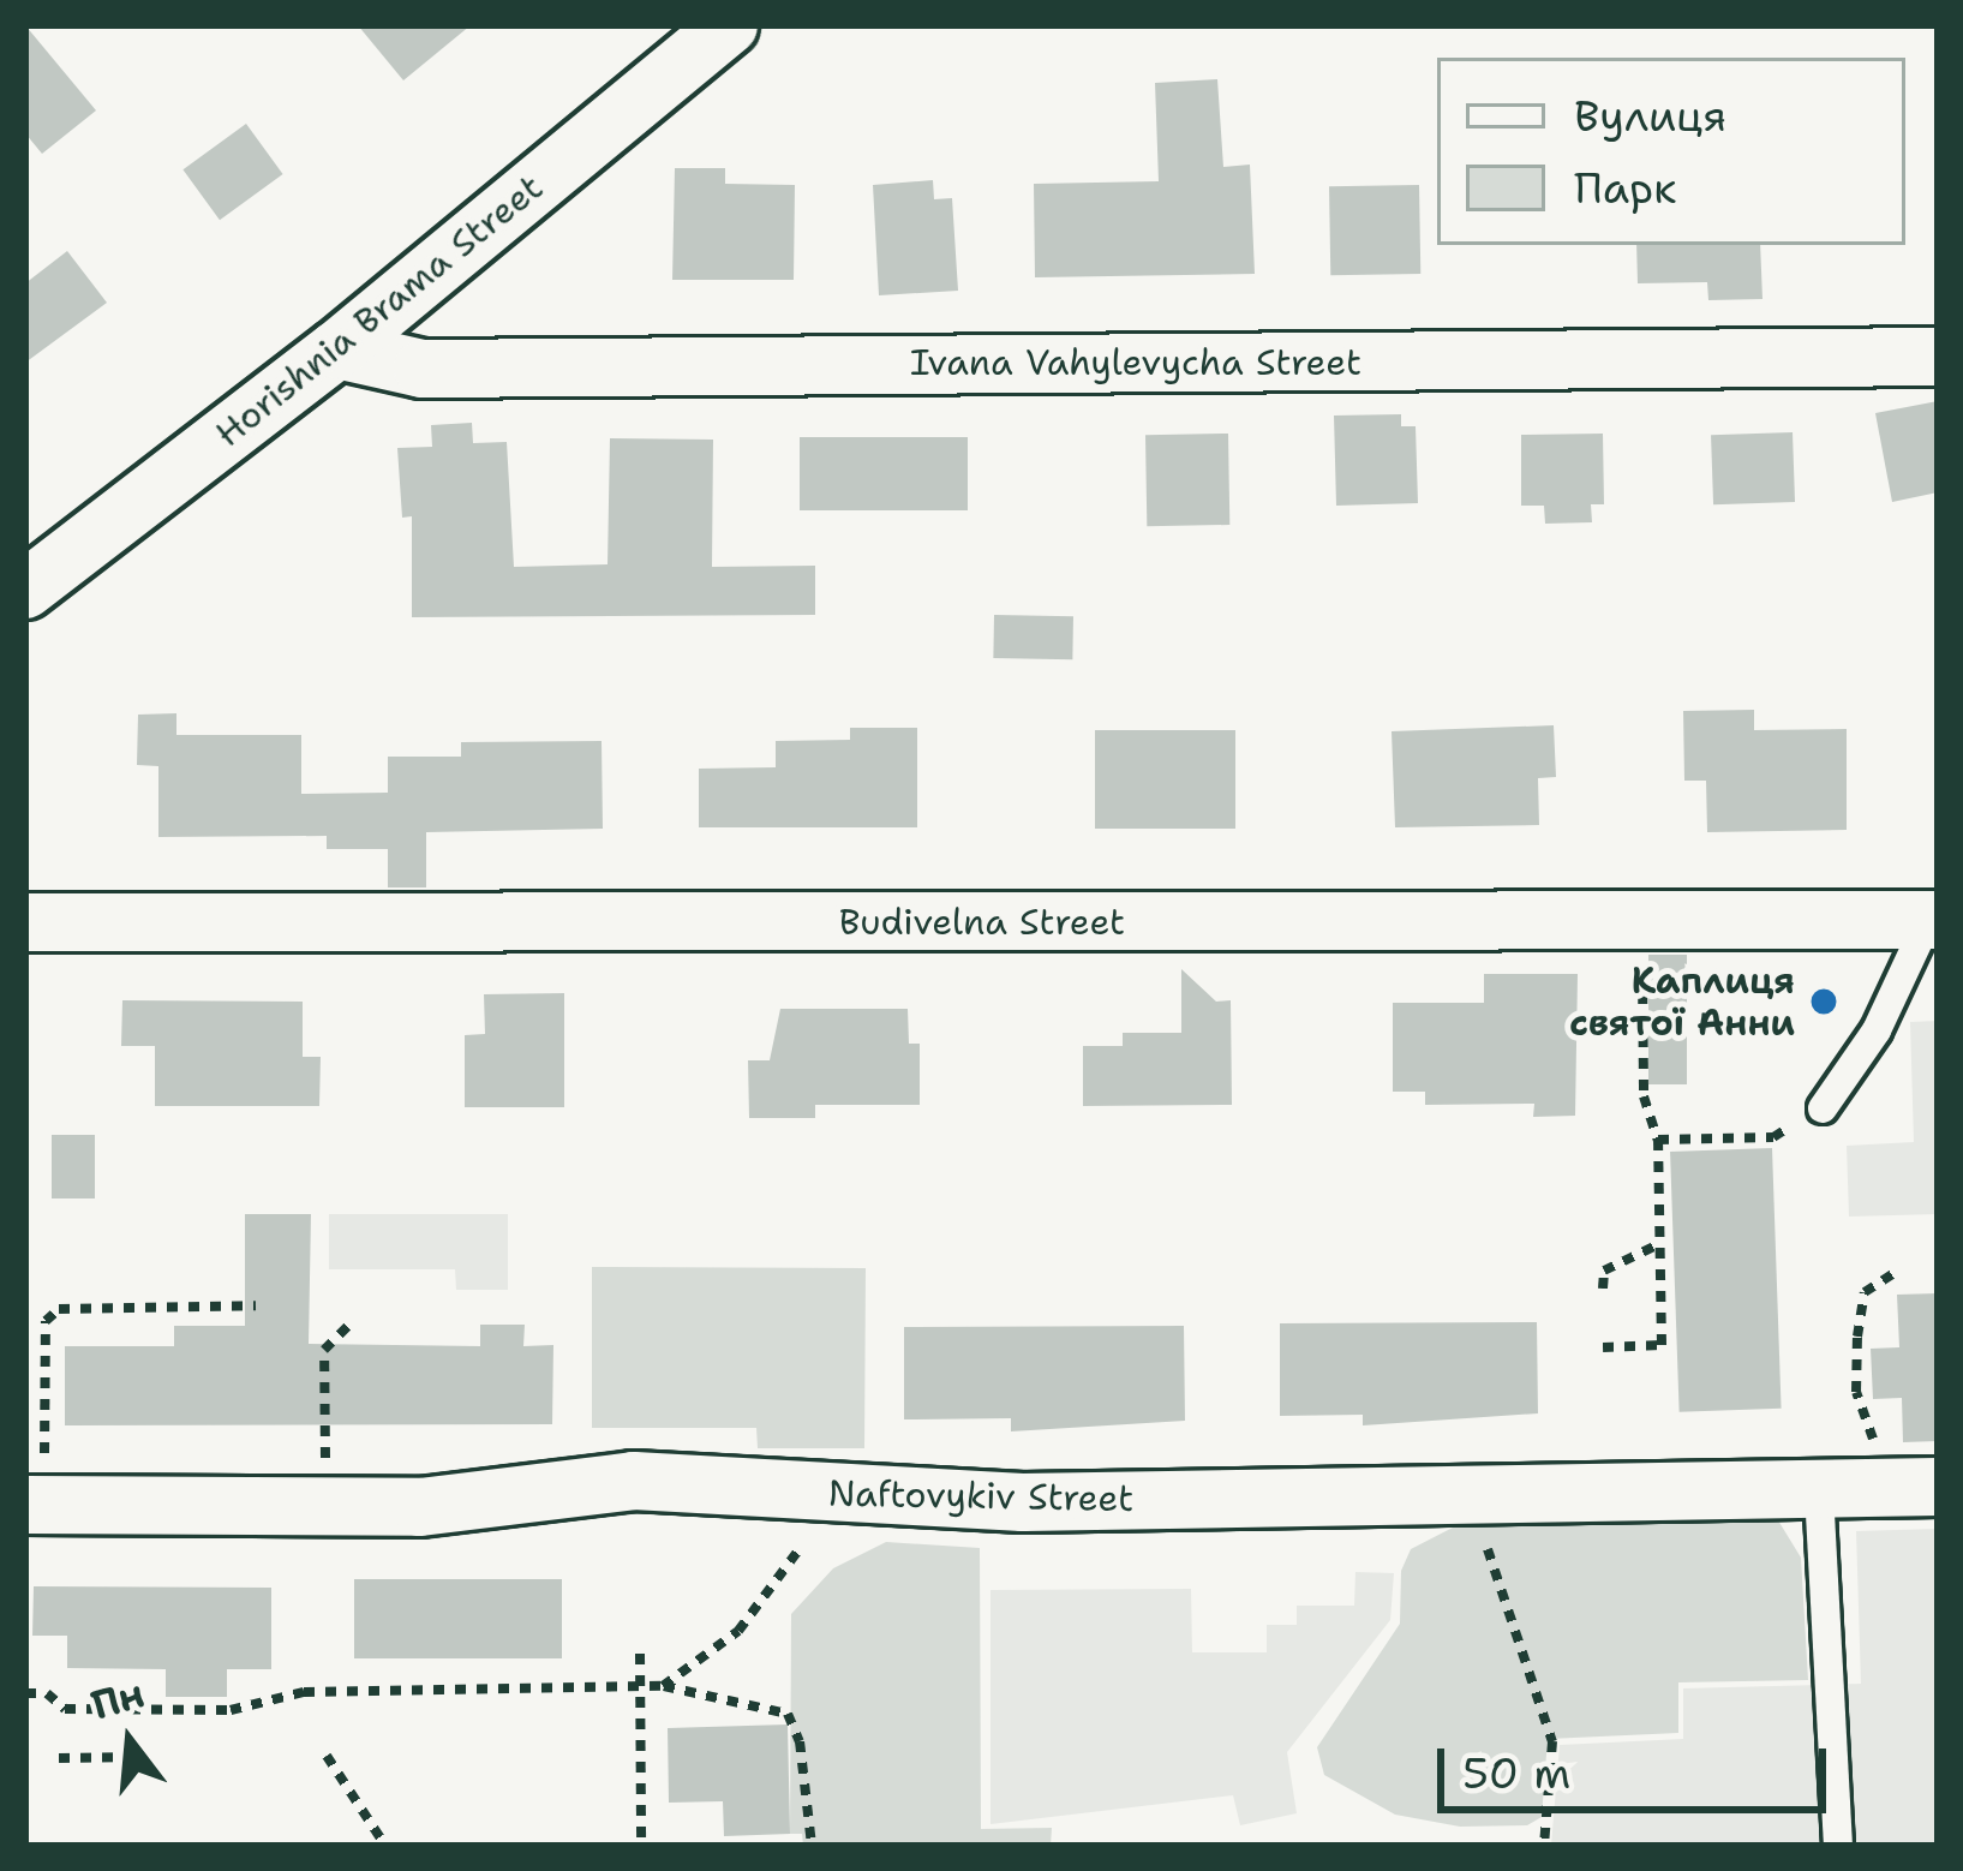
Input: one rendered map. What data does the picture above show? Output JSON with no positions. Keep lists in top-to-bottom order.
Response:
{
  "streets": {
    "street": [
      "Horishnia Brama Street",
      "Ivana Vahylevycha Street",
      "Budivelna Street",
      "Naftovykiv Street"
    ]
  },
  "crossings": [
    ["Horishnia Brama Street", "Ivana Vahylevycha Street"]
  ],
  "places": ["Каплиця святої Анни"],
  "legend": ["Вулиця", "Парк"],
  "scale_bar": "50 m",
  "north": "top"
}
